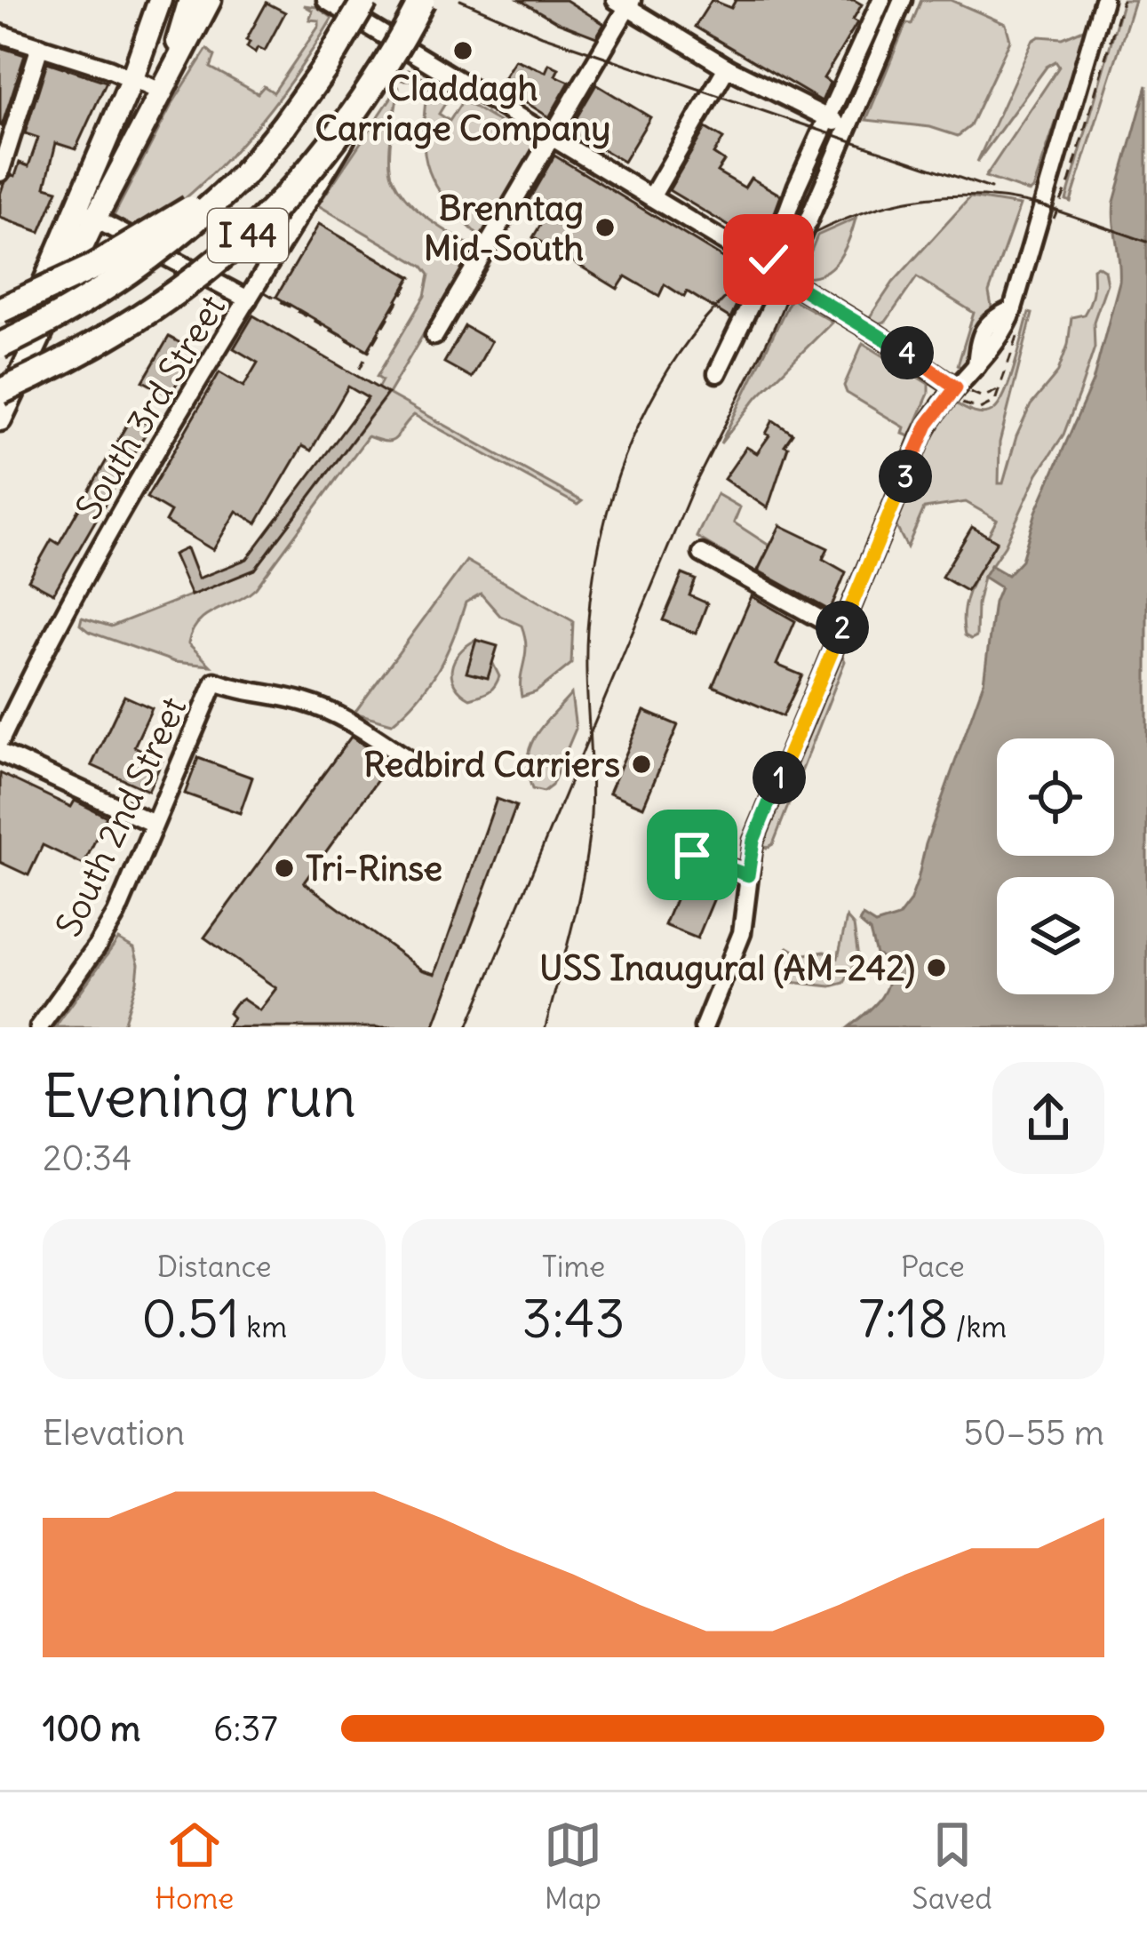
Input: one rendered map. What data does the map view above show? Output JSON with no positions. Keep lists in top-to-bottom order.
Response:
{
  "streets": {
    "highway": ["I 44"],
    "street": ["South 3rd Street", "South 2nd Street"]
  },
  "crossings": [
    ["I 44", "South 3rd Street"]
  ],
  "places": [
    "Claddagh Carriage Company",
    "Brenntag Mid-South",
    "Redbird Carriers",
    "Tri-Rinse",
    "USS Inaugural (AM-242)"
  ],
  "page": {
    "pins": [
      "4",
      "3",
      "2",
      "1"
    ],
    "heading": ["Evening run", "20:34"],
    "stats": [
      ["Distance", "0.51 km"],
      ["Time", "3:43"],
      ["Pace", "7:18 /km"]
    ],
    "chart": ["Elevation", "50–55 m"],
    "list": [
      {
        "name": "100 m",
        "note": "6:37"
      }
    ],
    "tabs": ["Home", "Map", "Saved"]
  }
}
